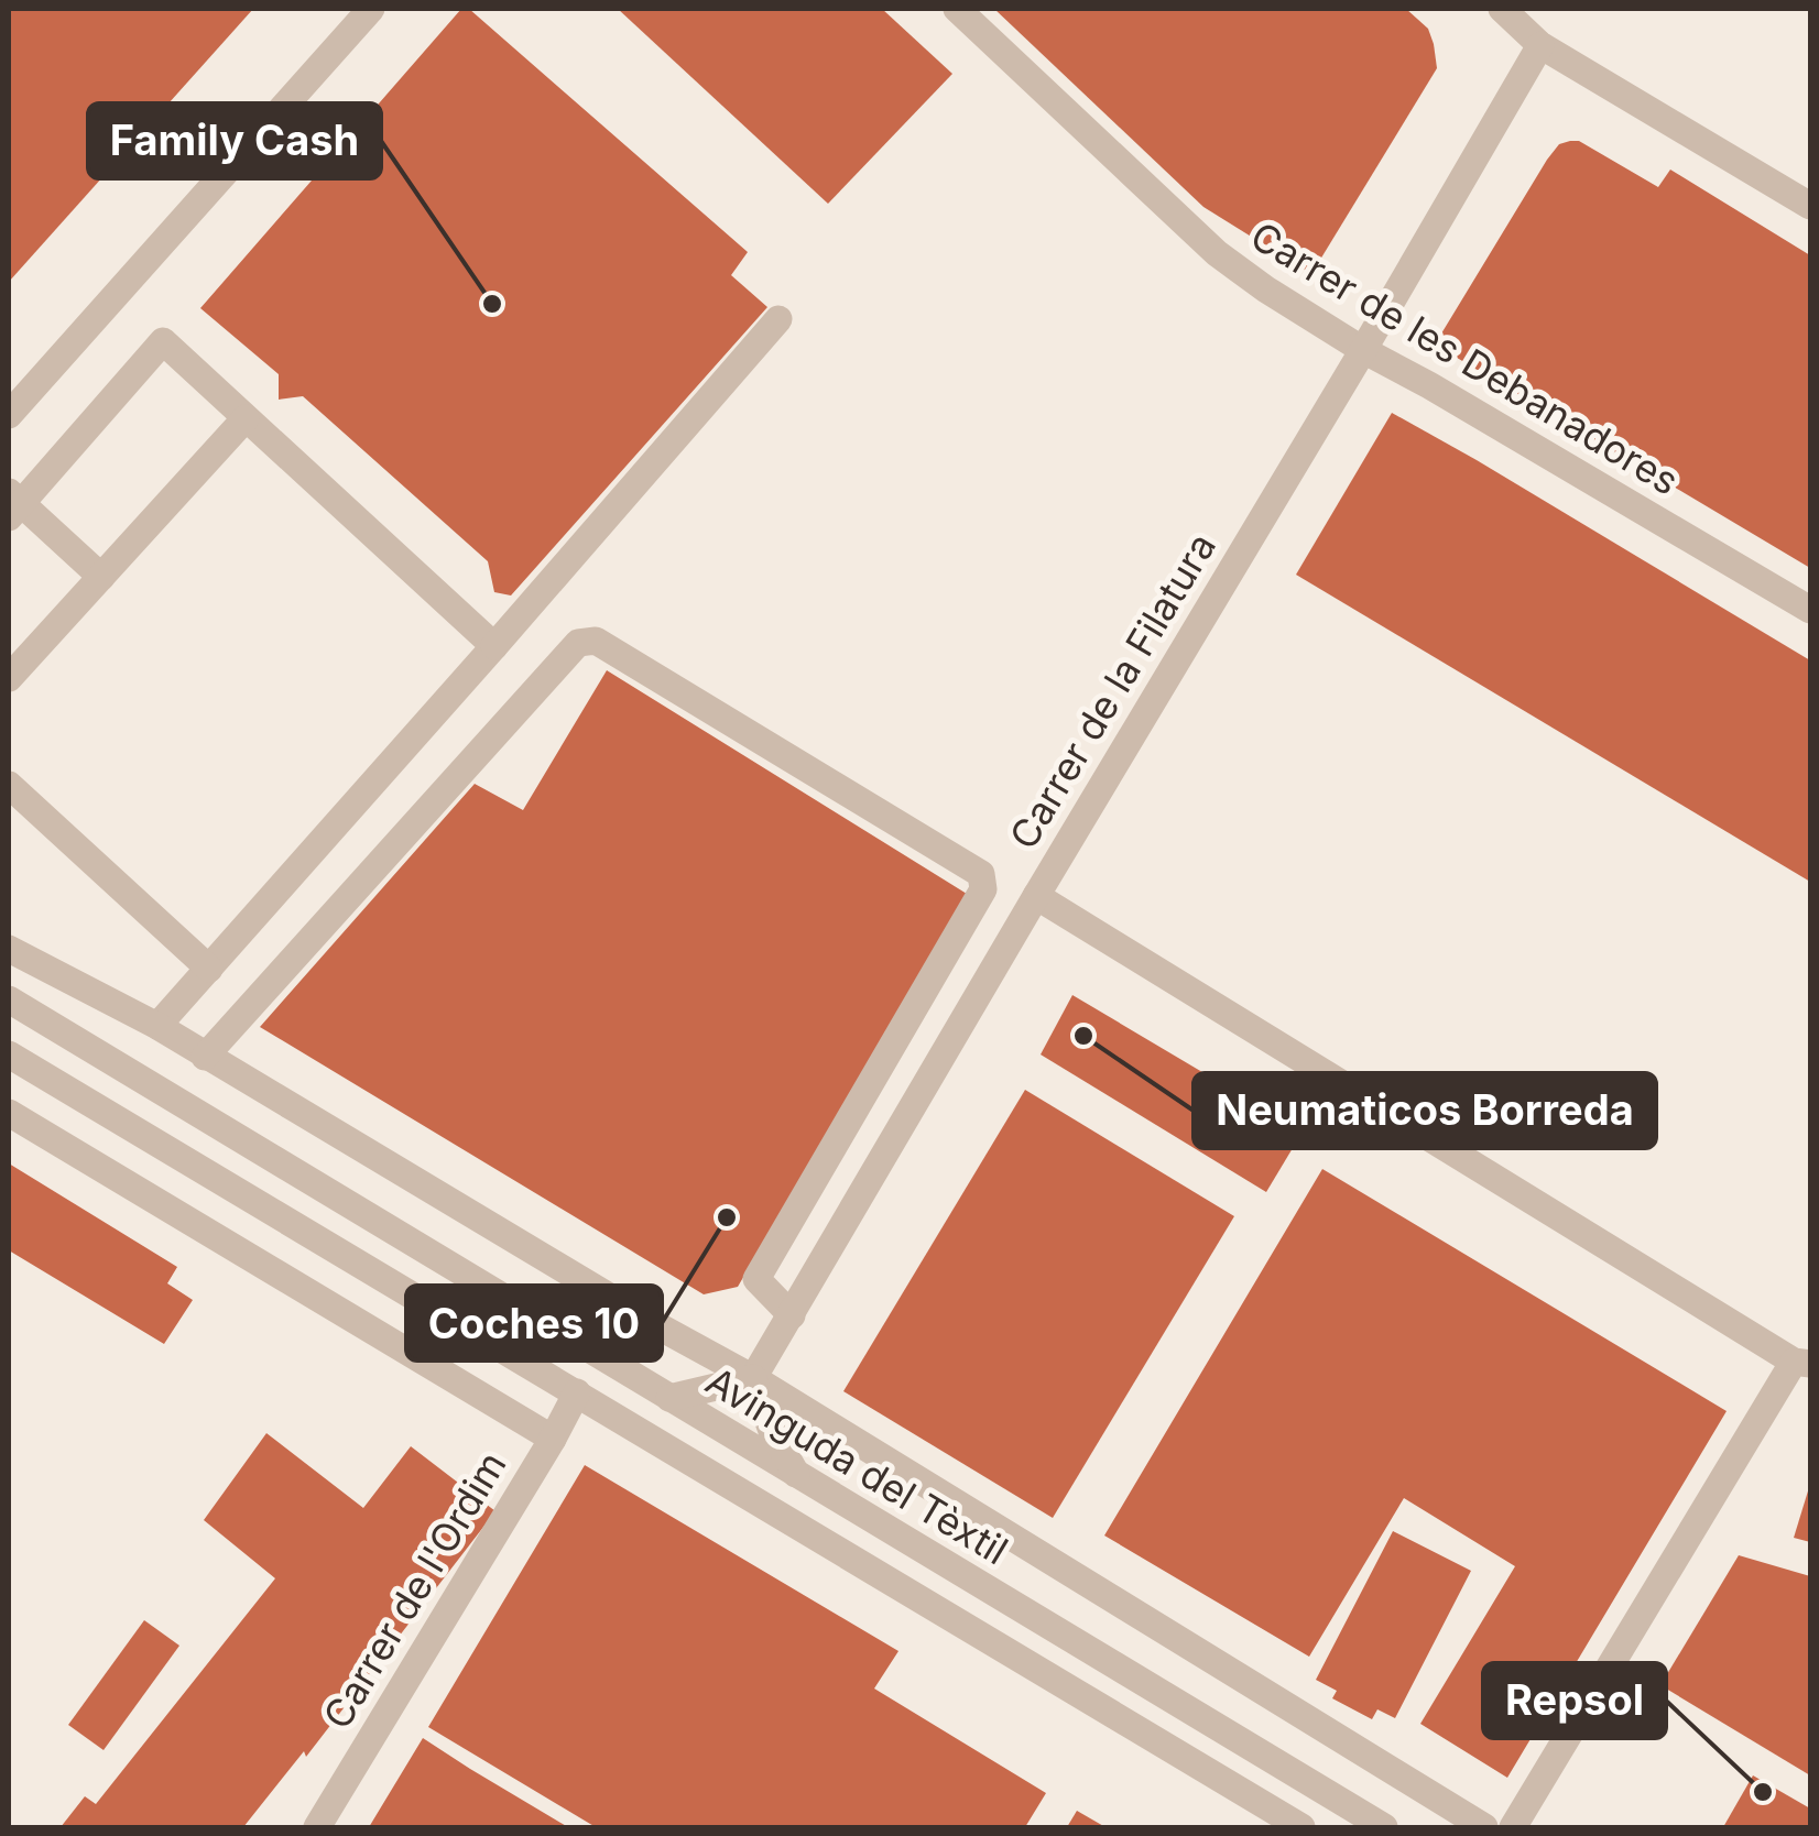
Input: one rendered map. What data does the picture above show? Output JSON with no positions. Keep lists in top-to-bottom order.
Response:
{
  "streets": {
    "street": [
      "Carrer de les Debanadores",
      "Carrer de la Filatura",
      "Avinguda del Tèxtil",
      "Carrer de l'Ordim"
    ]
  },
  "crossings": [
    ["Carrer de les Debanadores", "Carrer de la Filatura"]
  ],
  "places": [
    "Family Cash",
    "Neumaticos Borreda",
    "Coches 10",
    "Repsol"
  ]
}
